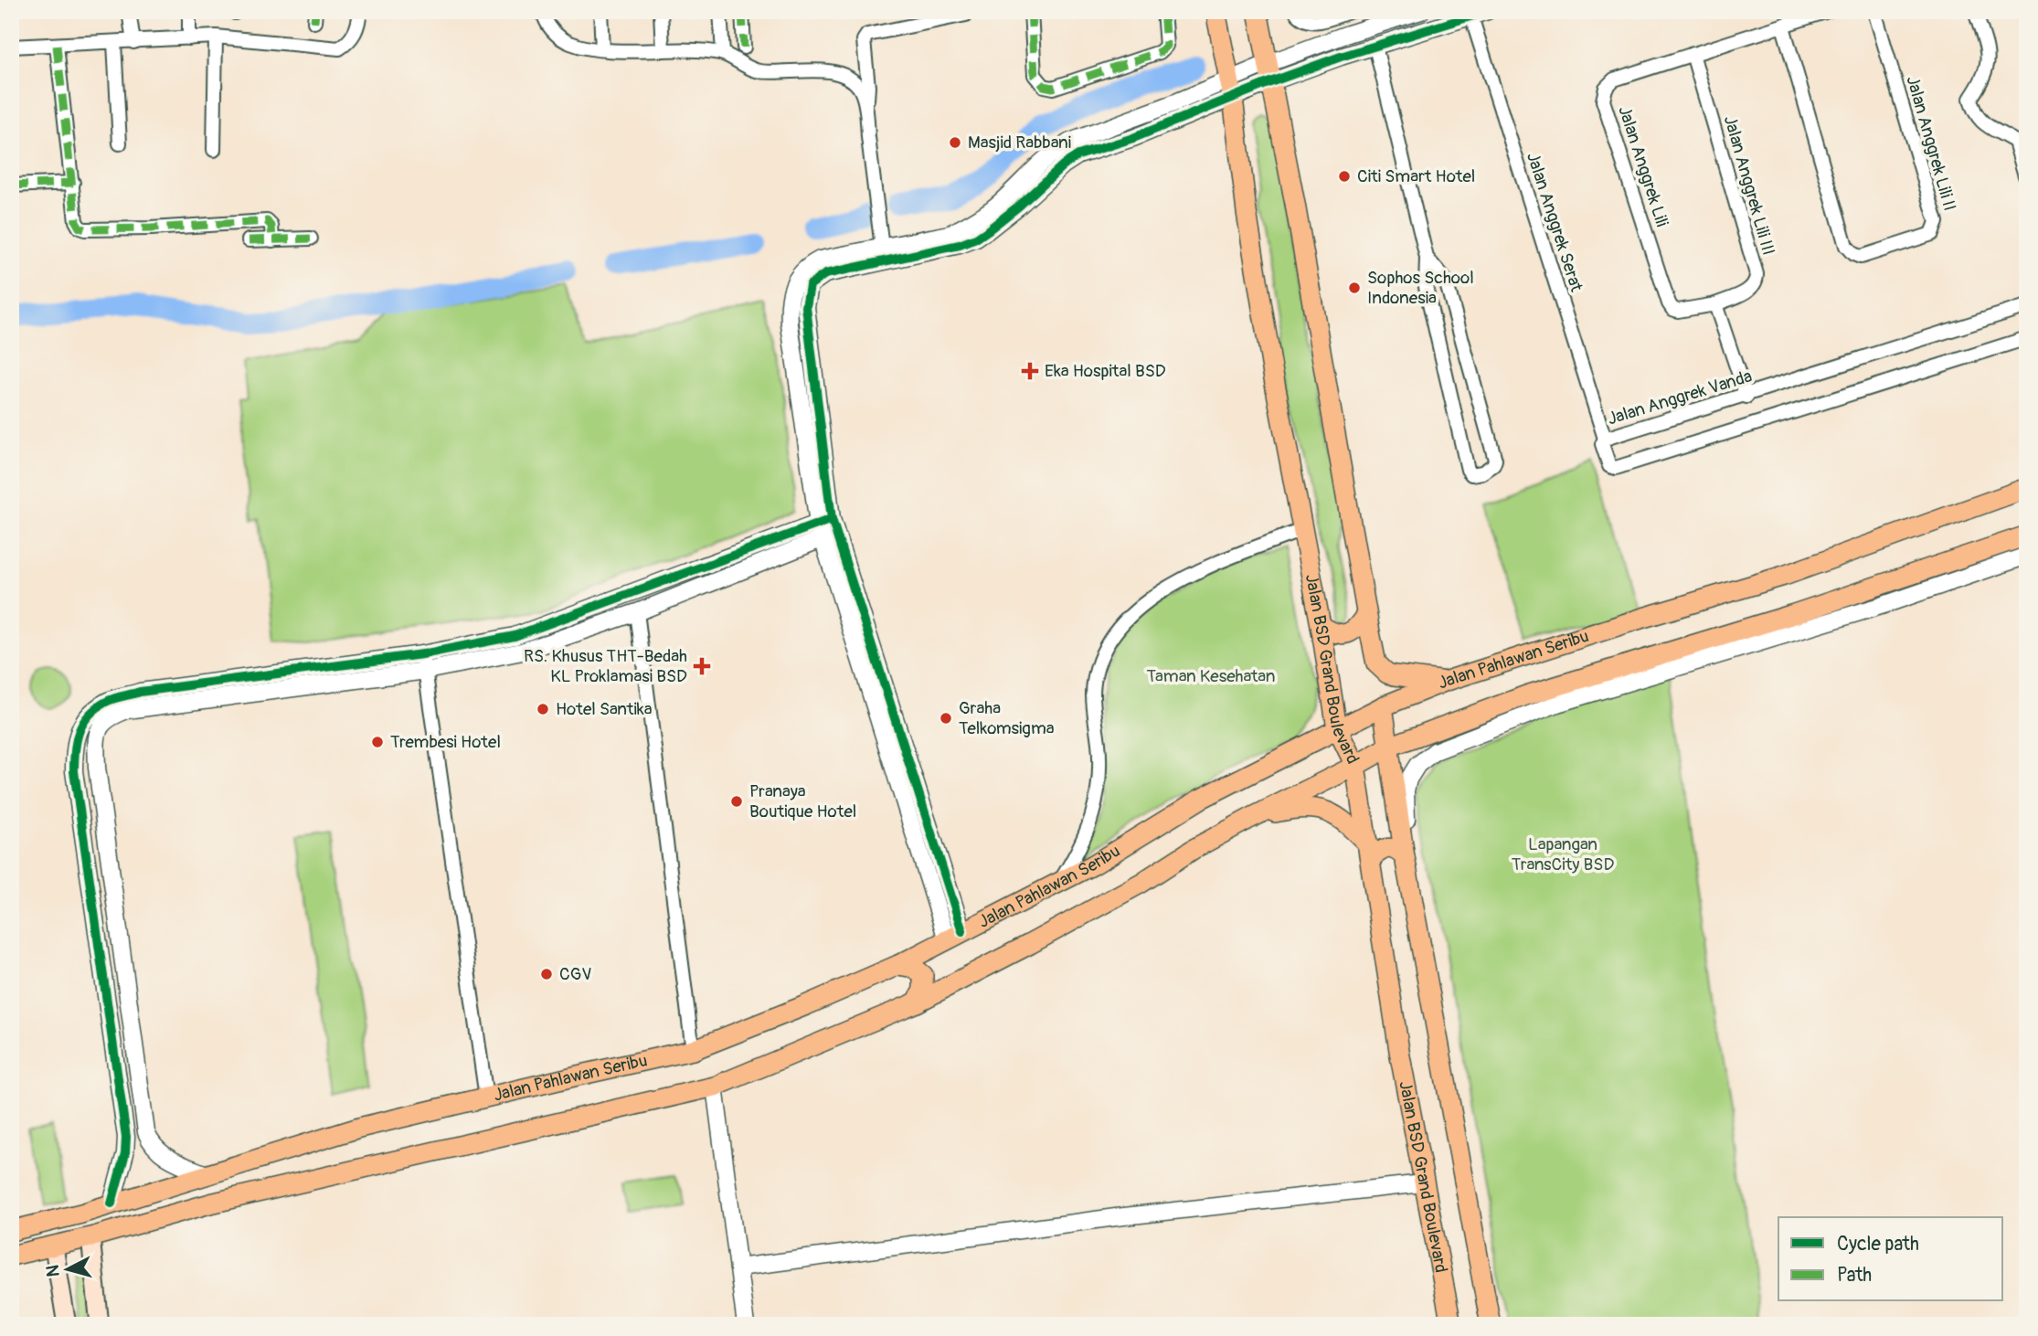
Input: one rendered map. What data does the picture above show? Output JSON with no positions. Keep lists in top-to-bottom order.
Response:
{
  "streets": {
    "main road": ["Jalan Pahlawan Seribu", "Jalan BSD Grand Boulevard"],
    "street": [
      "Jalan Anggrek Lili II",
      "Jalan Anggrek Lili",
      "Jalan Anggrek Lili III",
      "Jalan Anggrek Serat",
      "Jalan Anggrek Vanda"
    ]
  },
  "crossings": [
    ["Jalan Anggrek Lili II", "Jalan Anggrek Lili"],
    ["Jalan Anggrek Lili", "Jalan Anggrek Lili III"],
    ["Jalan Anggrek Serat", "Jalan Anggrek Vanda"],
    ["Jalan Pahlawan Seribu", "Jalan BSD Grand Boulevard"]
  ],
  "parks": ["Taman Kesehatan", "Lapangan TransCity BSD"],
  "places": {
    "other": [
      "Masjid Rabbani",
      "Citi Smart Hotel",
      "Sophos School Indonesia",
      "Hotel Santika",
      "Graha Telkomsigma",
      "Trembesi Hotel",
      "Pranaya Boutique Hotel",
      "CGV"
    ],
    "health": ["Eka Hospital BSD", "RS. Khusus THT-Bedah KL Proklamasi BSD"]
  },
  "legend": ["Cycle path", "Path"],
  "north": "left"
}
